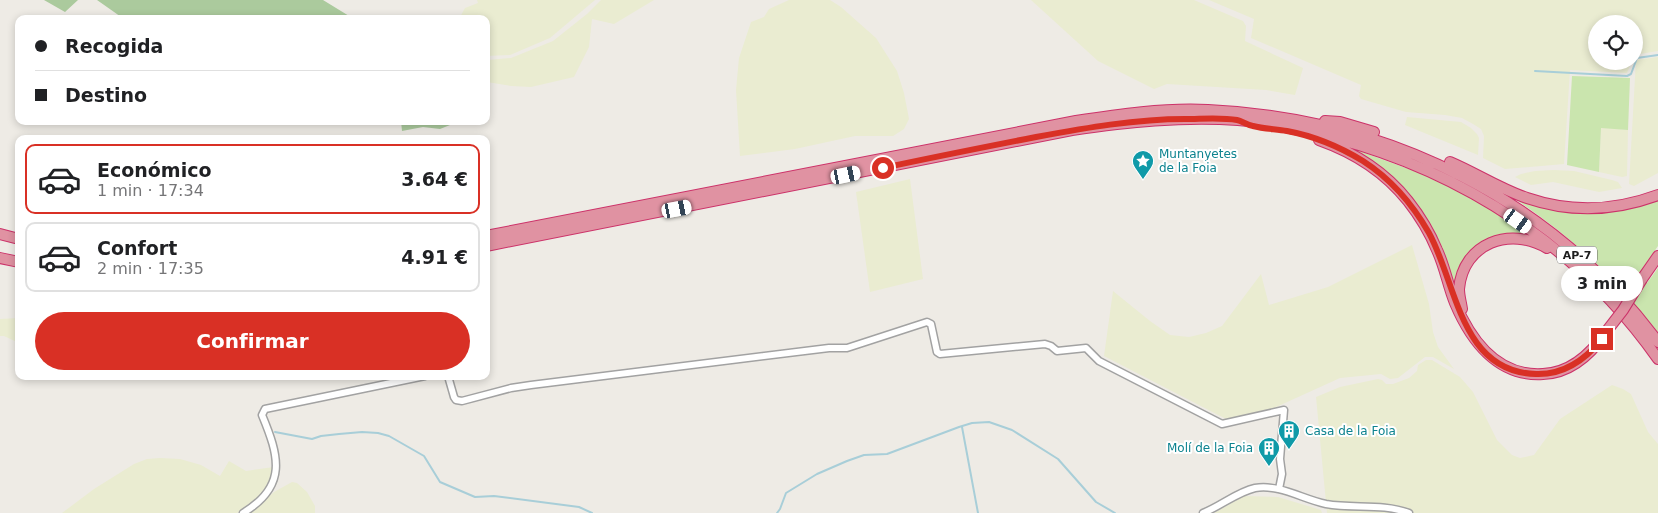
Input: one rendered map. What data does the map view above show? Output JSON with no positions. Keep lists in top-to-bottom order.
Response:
{
  "streets": {
    "highway": ["AP-7"]
  },
  "places": {
    "place": ["Muntanyetes de la Foia"],
    "building": ["Casa de la Foia", "Molí de la Foia"]
  },
  "page": {
    "banner": ["Recogida", "Destino"],
    "list": [
      {
        "name": "Económico",
        "note": "1 min · 17:34",
        "value": "3.64 €"
      },
      {
        "name": "Confort",
        "note": "2 min · 17:35",
        "value": "4.91 €"
      }
    ],
    "bubble": "3 min",
    "buttons": "Confirmar"
  }
}
